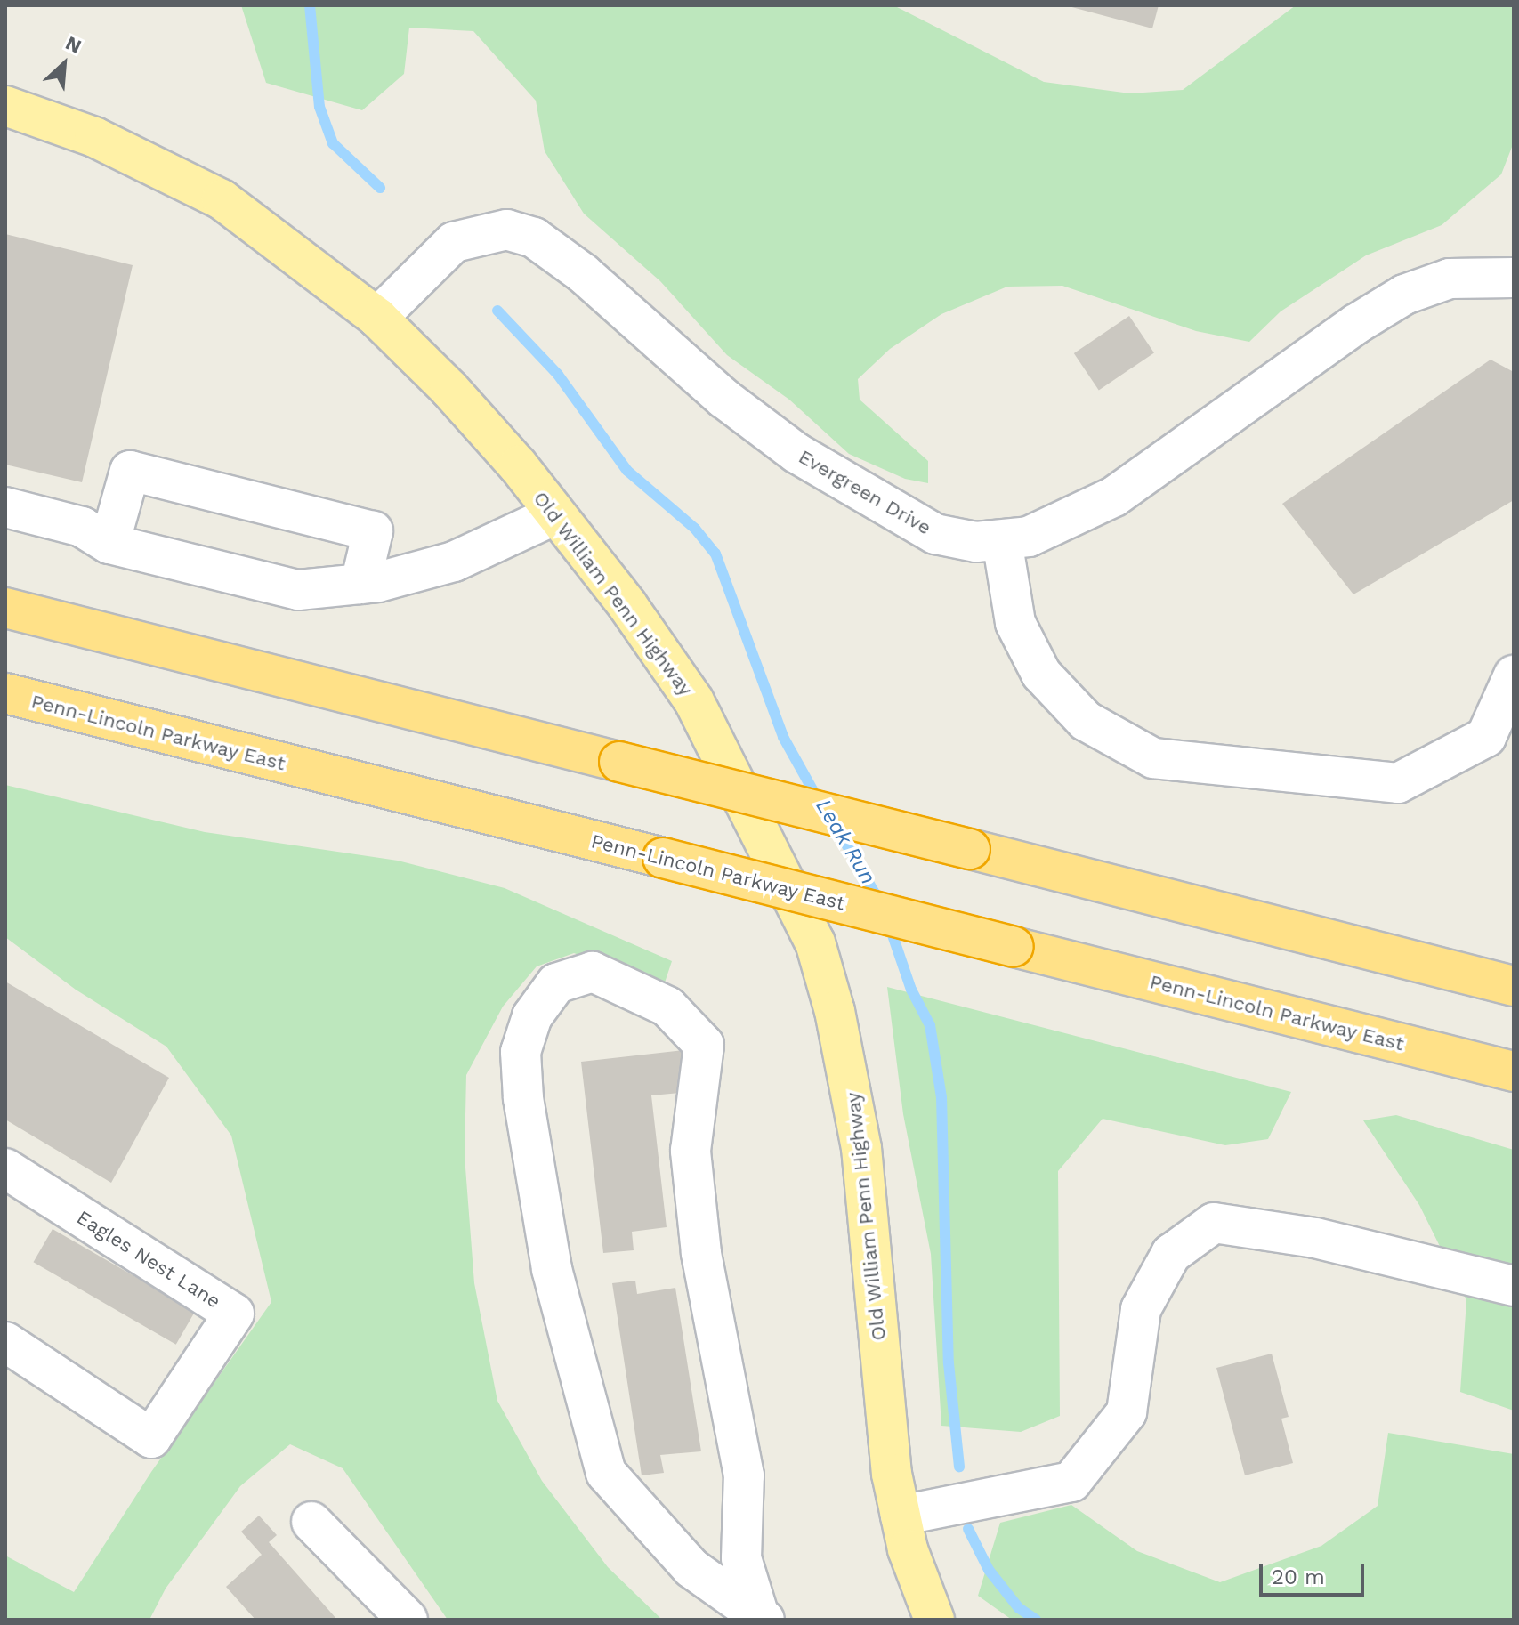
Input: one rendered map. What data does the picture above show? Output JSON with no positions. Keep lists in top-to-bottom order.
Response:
{
  "streets": {
    "highway": ["Penn-Lincoln Parkway East"],
    "main road": ["Old William Penn Highway"],
    "street": ["Evergreen Drive", "Eagles Nest Lane"]
  },
  "crossings": [
    ["Evergreen Drive", "Old William Penn Highway"]
  ],
  "water": ["Leak Run"],
  "scale_bar": "20 m",
  "north": "top right"
}
